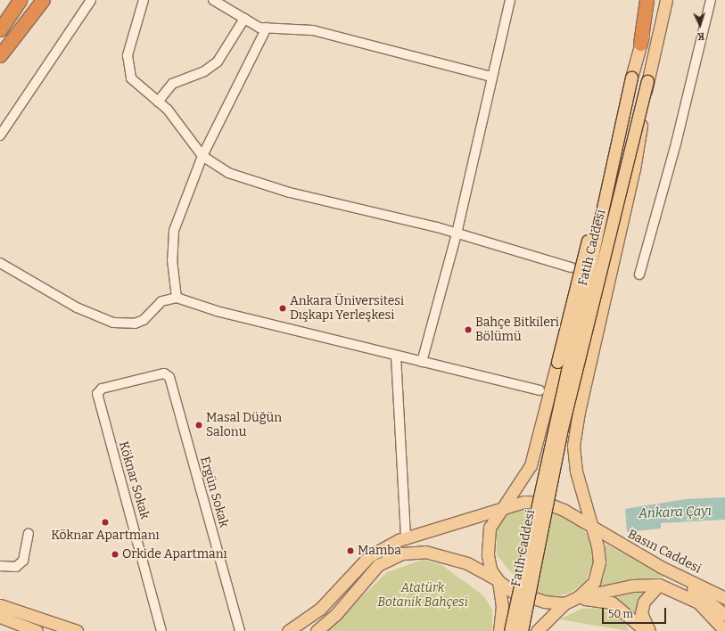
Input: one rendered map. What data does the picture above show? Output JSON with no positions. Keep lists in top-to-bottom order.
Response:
{
  "streets": {
    "main road": ["Fatih Caddesi", "Basın Caddesi"],
    "street": ["Köknar Sokak", "Ergün Sokak"]
  },
  "crossings": [
    ["Fatih Caddesi", "Basın Caddesi"],
    ["Köknar Sokak", "Ergün Sokak"]
  ],
  "water": ["Ankara Çayı"],
  "parks": ["Atatürk Botanik Bahçesi"],
  "places": [
    "Ankara Üniversitesi Dışkapı Yerleşkesi",
    "Bahçe Bitkileri Bölümü",
    "Masal Düğün Salonu",
    "Köknar Apartmanı",
    "Mamba",
    "Orkide Apartmanı"
  ],
  "scale_bar": "50 m",
  "north": "bottom"
}
